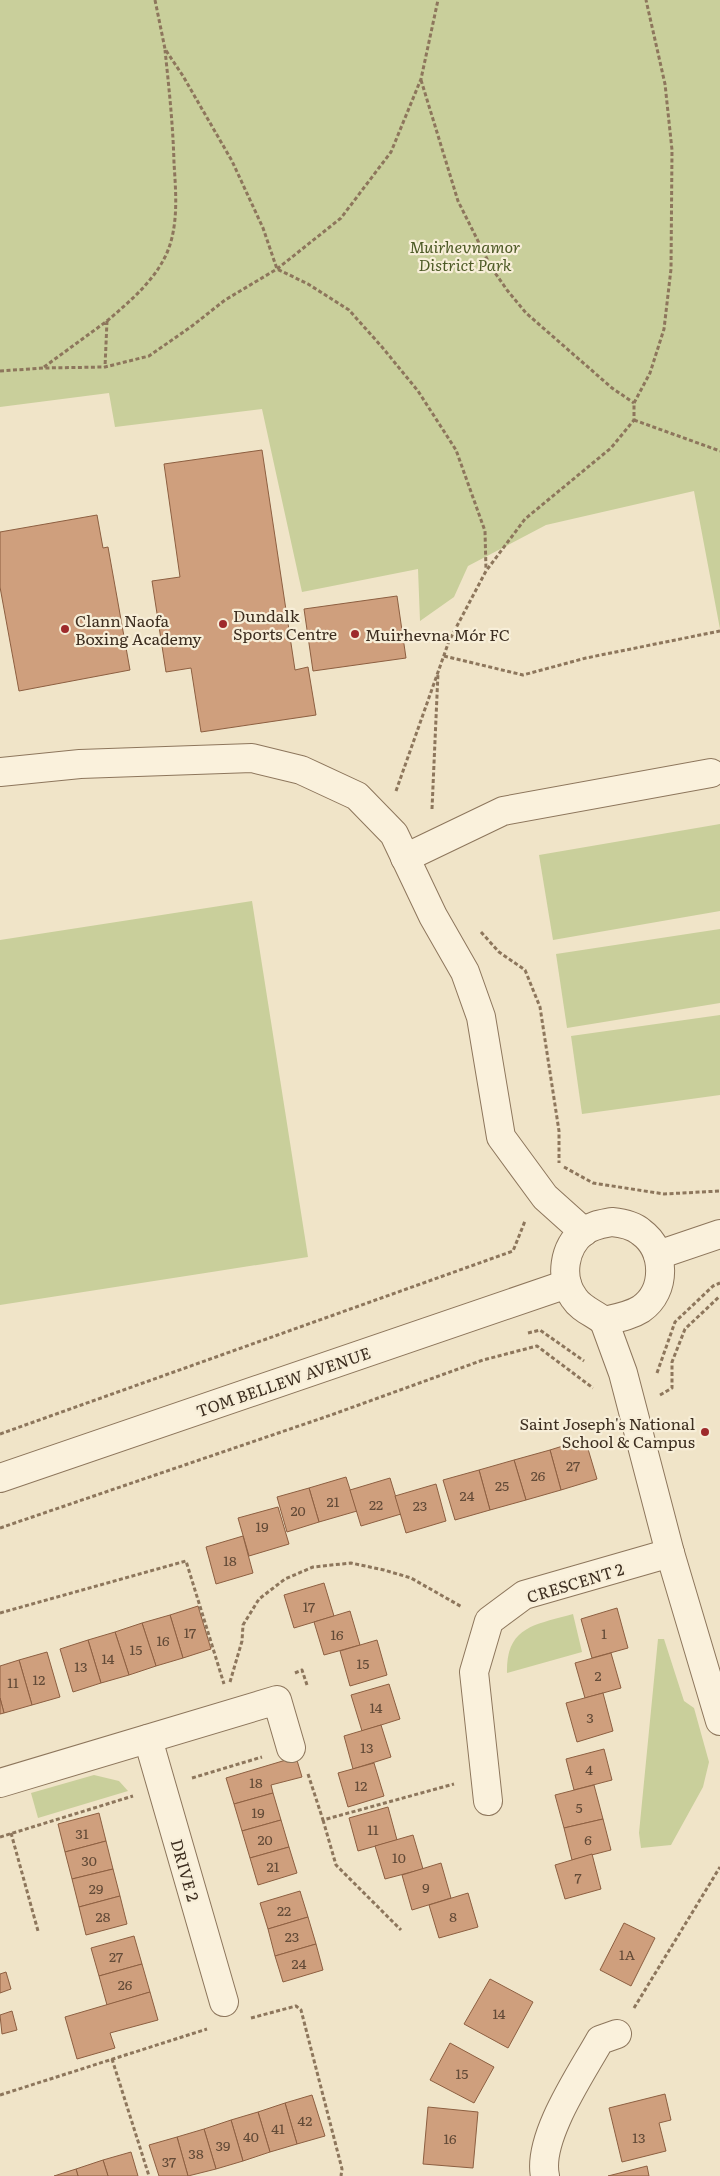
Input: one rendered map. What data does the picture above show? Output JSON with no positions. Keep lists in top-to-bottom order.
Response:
{
  "streets": {
    "street": ["TOM BELLEW AVENUE", "CRESCENT 2", "DRIVE 2"]
  },
  "parks": ["Muirhevnamor District Park"],
  "places": [
    "Dundalk Sports Centre",
    "Clann Naofa Boxing Academy",
    "Muirhevna Mór FC",
    "Saint Joseph's National School & Campus"
  ],
  "house_numbers": [
    "27",
    "26",
    "25",
    "24",
    "21",
    "22",
    "23",
    "20",
    "19",
    "18",
    "17",
    "17",
    "1",
    "16",
    "16",
    "15",
    "14",
    "15",
    "13",
    "2",
    "12",
    "11",
    "14",
    "3",
    "13",
    "4",
    "18",
    "12",
    "5",
    "19",
    "11",
    "31",
    "20",
    "6",
    "10",
    "30",
    "21",
    "7",
    "9",
    "29",
    "22",
    "28",
    "8",
    "23",
    "1A",
    "27",
    "24",
    "26",
    "14",
    "15",
    "42",
    "41",
    "40",
    "13",
    "16",
    "39",
    "38",
    "37"
  ]
}
